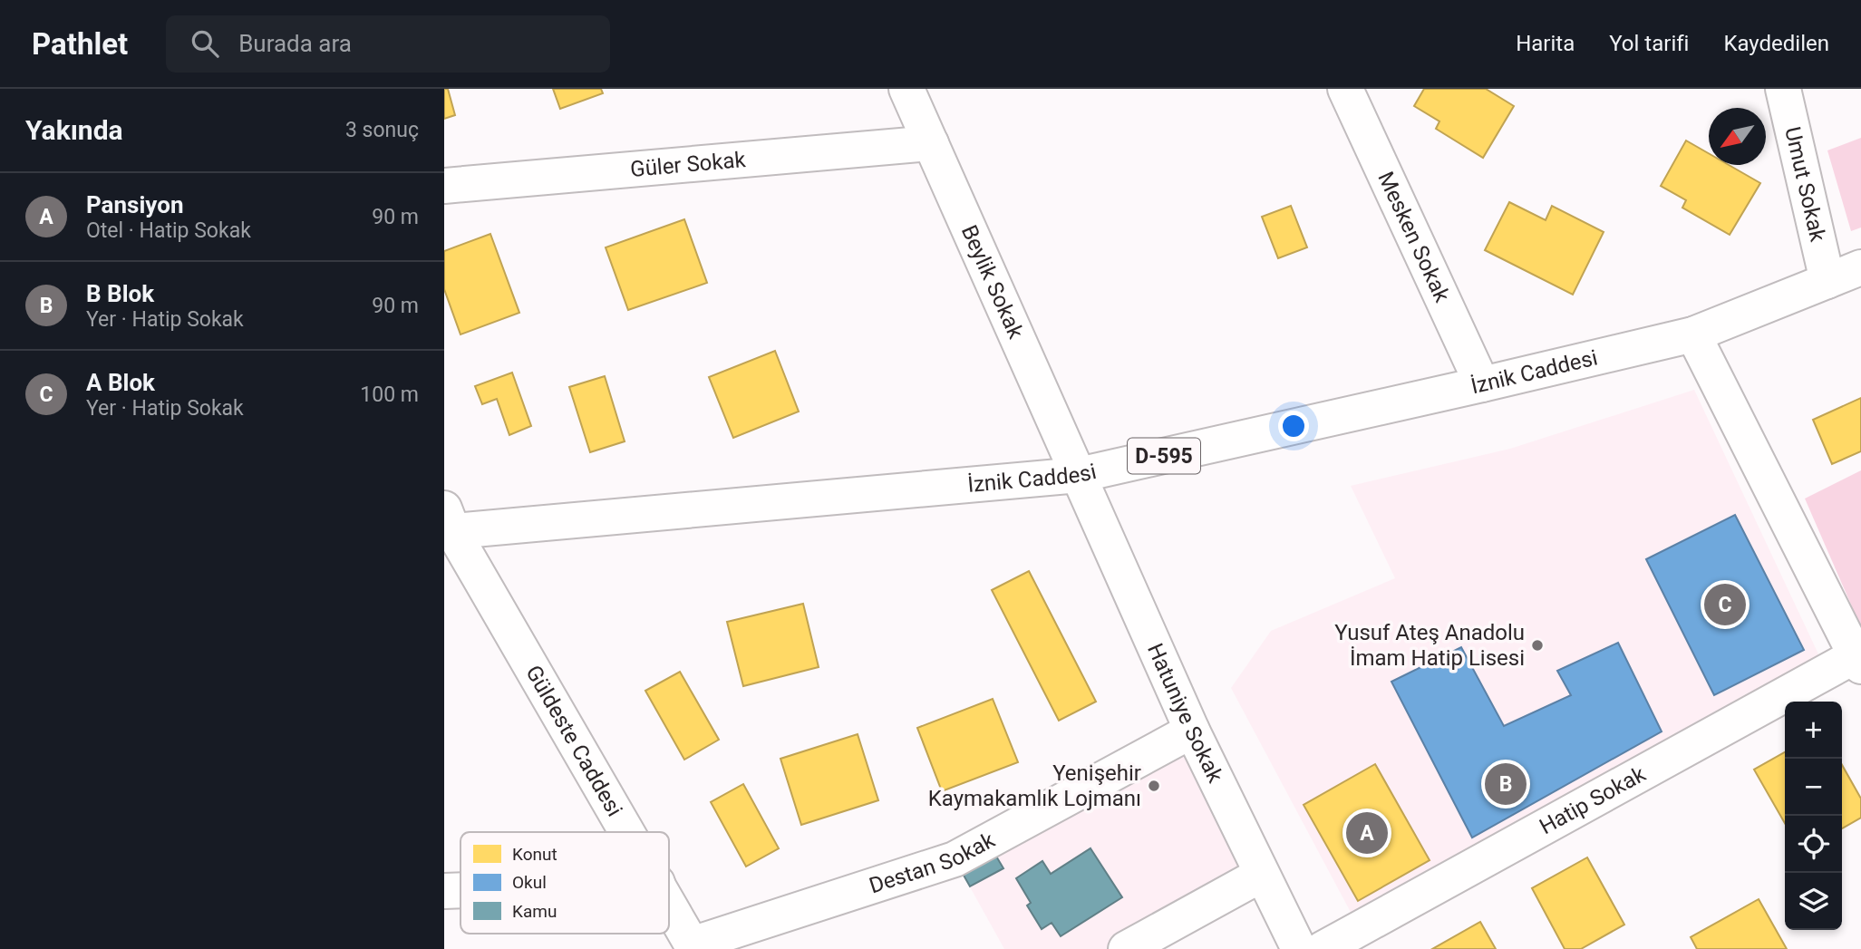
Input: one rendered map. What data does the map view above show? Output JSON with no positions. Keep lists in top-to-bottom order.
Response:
{
  "streets": {
    "street": [
      "Güler Sokak",
      "Umut Sokak",
      "Mesken Sokak",
      "Beylik Sokak",
      "İznik Caddesi",
      "D-595",
      "Hatuniye Sokak",
      "Güldeste Caddesi",
      "Hatip Sokak",
      "Destan Sokak"
    ]
  },
  "crossings": [
    ["Güler Sokak", "Beylik Sokak"],
    ["Umut Sokak", "İznik Caddesi"],
    ["Mesken Sokak", "İznik Caddesi"],
    ["Beylik Sokak", "İznik Caddesi"],
    ["Beylik Sokak", "Hatuniye Sokak"],
    ["İznik Caddesi", "Hatuniye Sokak"],
    ["İznik Caddesi", "Güldeste Caddesi"],
    ["Hatuniye Sokak", "Destan Sokak"],
    ["Güldeste Caddesi", "Destan Sokak"]
  ],
  "places": ["Yusuf Ateş Anadolu İmam Hatip Lisesi", "Yenişehir Kaymakamlık Lojmanı"],
  "legend": ["Konut", "Okul", "Kamu"],
  "north": "bottom left",
  "page": {
    "header": "Pathlet",
    "search": "Burada ara",
    "nav": ["Harita", "Yol tarifi", "Kaydedilen"],
    "heading": ["Yakında", "3 sonuç"],
    "list": [
      {
        "mark": "A",
        "name": "Pansiyon",
        "note": "Otel · Hatip Sokak",
        "value": "90 m"
      },
      {
        "mark": "B",
        "name": "B Blok",
        "note": "Yer · Hatip Sokak",
        "value": "90 m"
      },
      {
        "mark": "C",
        "name": "A Blok",
        "note": "Yer · Hatip Sokak",
        "value": "100 m"
      }
    ],
    "pins": ["C", "B", "A"],
    "map_buttons": ["+", "−"]
  }
}
